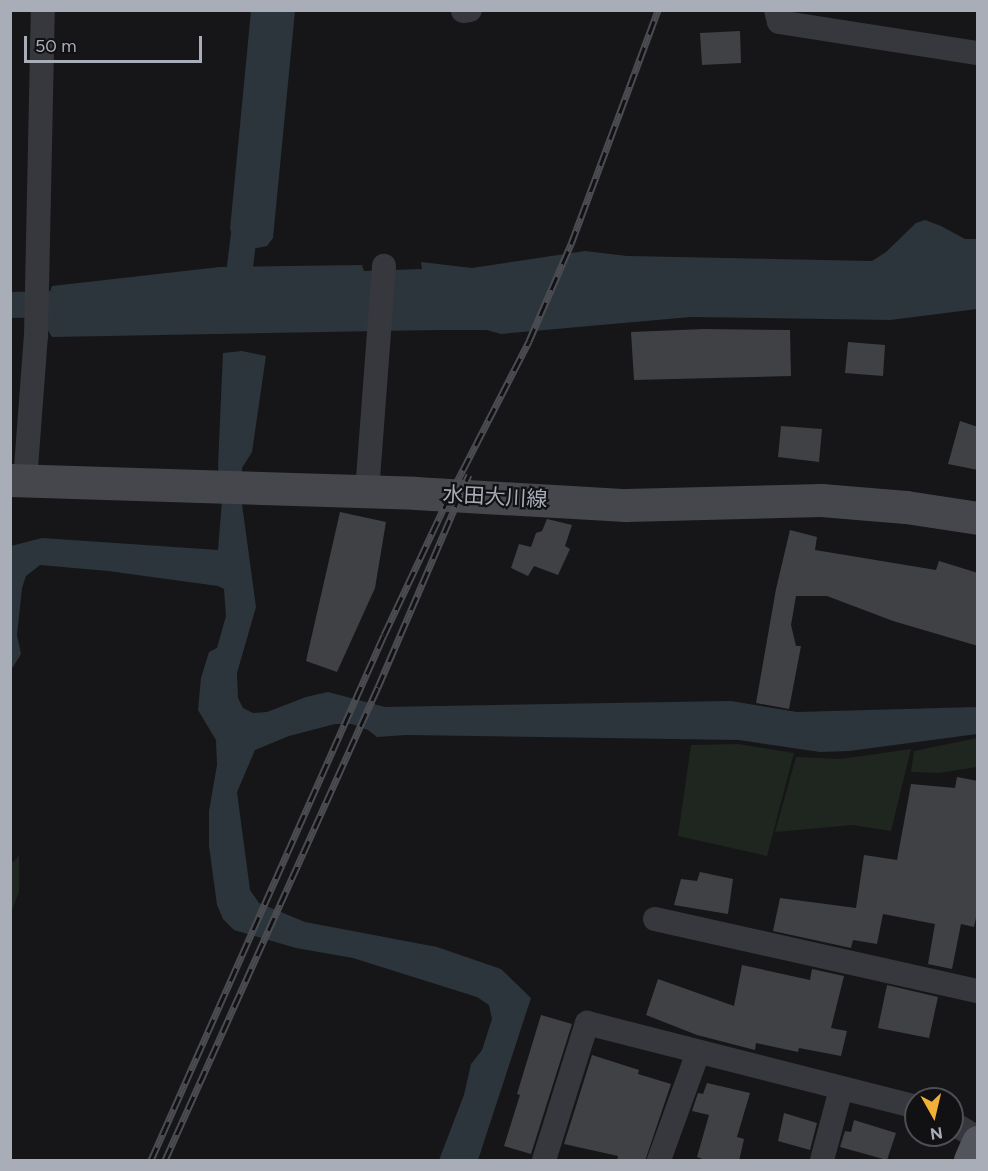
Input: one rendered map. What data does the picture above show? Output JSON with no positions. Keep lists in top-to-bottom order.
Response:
{
  "streets": {
    "main road": ["水田大川線"]
  },
  "scale_bar": "50 m",
  "north": "bottom"
}
